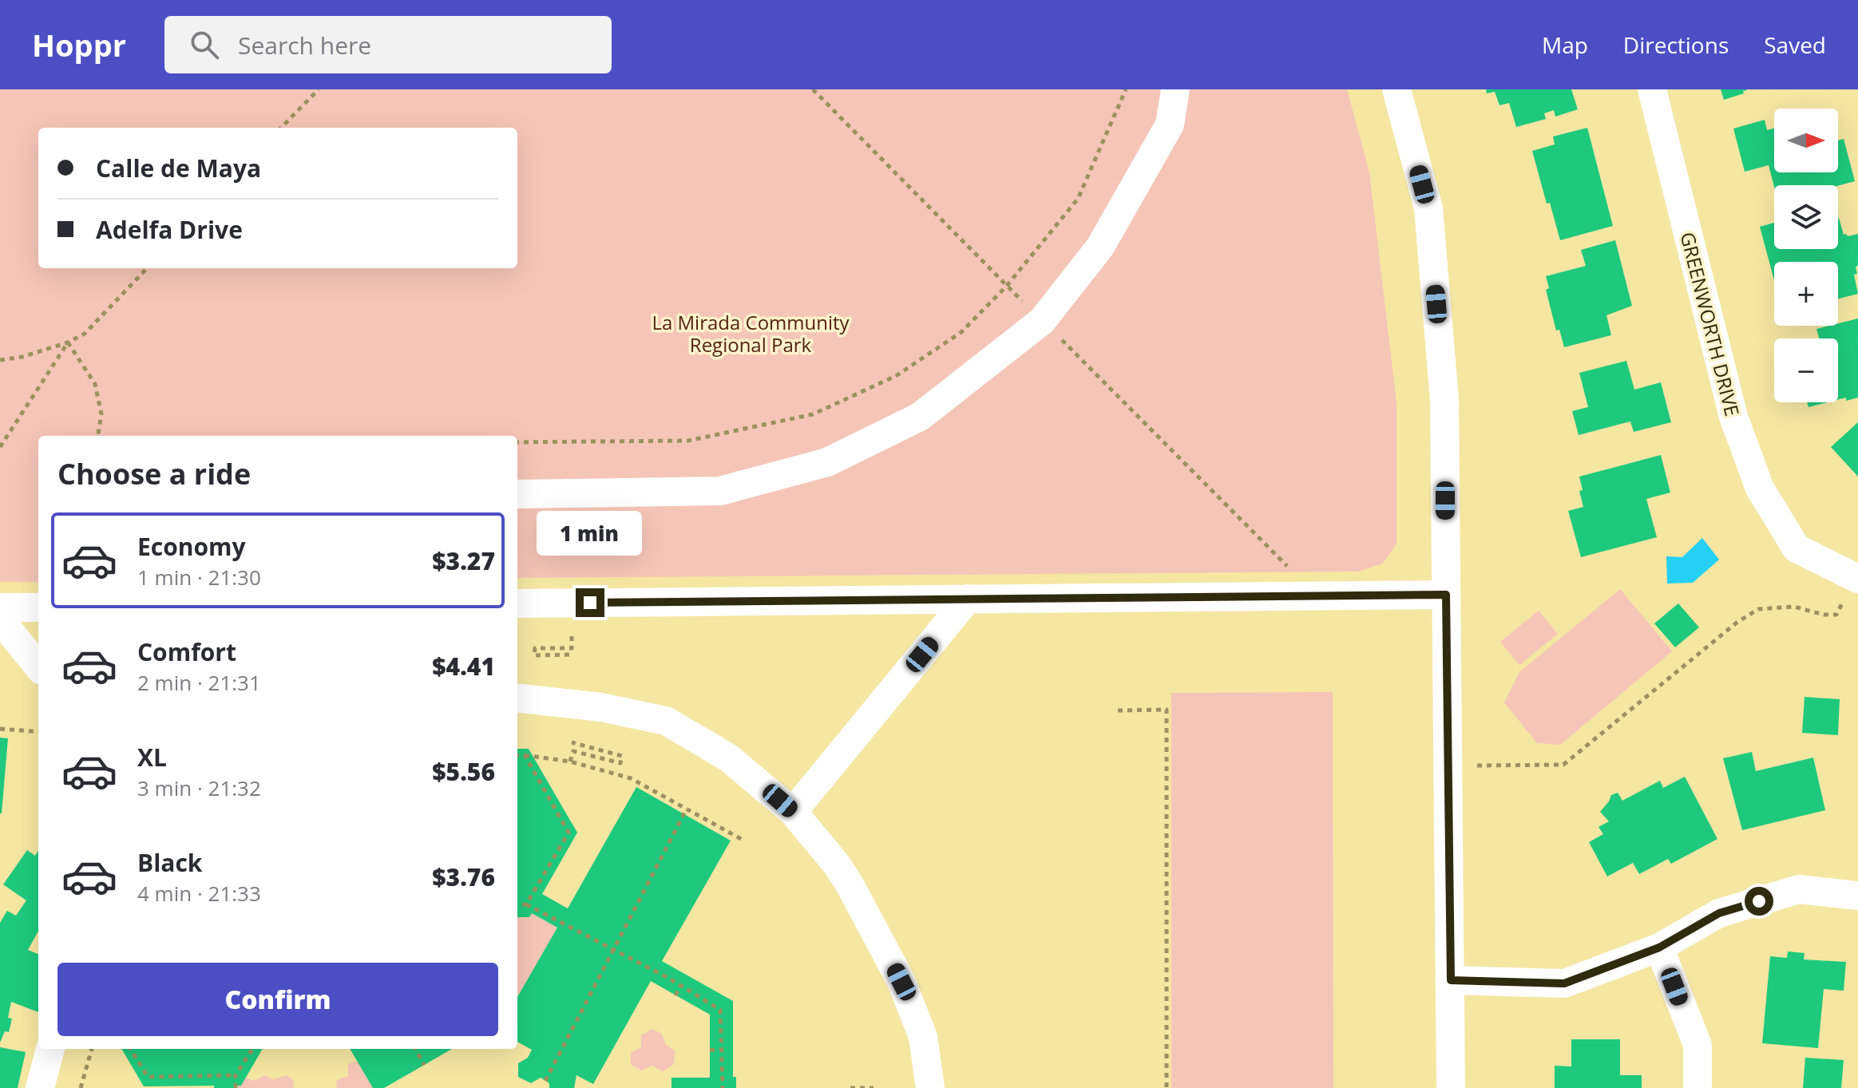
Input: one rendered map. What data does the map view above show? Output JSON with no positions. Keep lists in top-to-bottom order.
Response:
{
  "streets": {
    "street": ["GREENWORTH DRIVE"]
  },
  "parks": ["La Mirada Community Regional Park"],
  "north": "right",
  "page": {
    "header": "Hoppr",
    "search": "Search here",
    "nav": ["Map", "Directions", "Saved"],
    "map_buttons": ["+", "−"],
    "banner": ["Calle de Maya", "Adelfa Drive"],
    "heading": "Choose a ride",
    "bubble": "1 min",
    "list": [
      {
        "name": "Economy",
        "note": "1 min · 21:30",
        "value": "$3.27"
      },
      {
        "name": "Comfort",
        "note": "2 min · 21:31",
        "value": "$4.41"
      },
      {
        "name": "XL",
        "note": "3 min · 21:32",
        "value": "$5.56"
      },
      {
        "name": "Black",
        "note": "4 min · 21:33",
        "value": "$3.76"
      }
    ],
    "buttons": "Confirm"
  }
}
